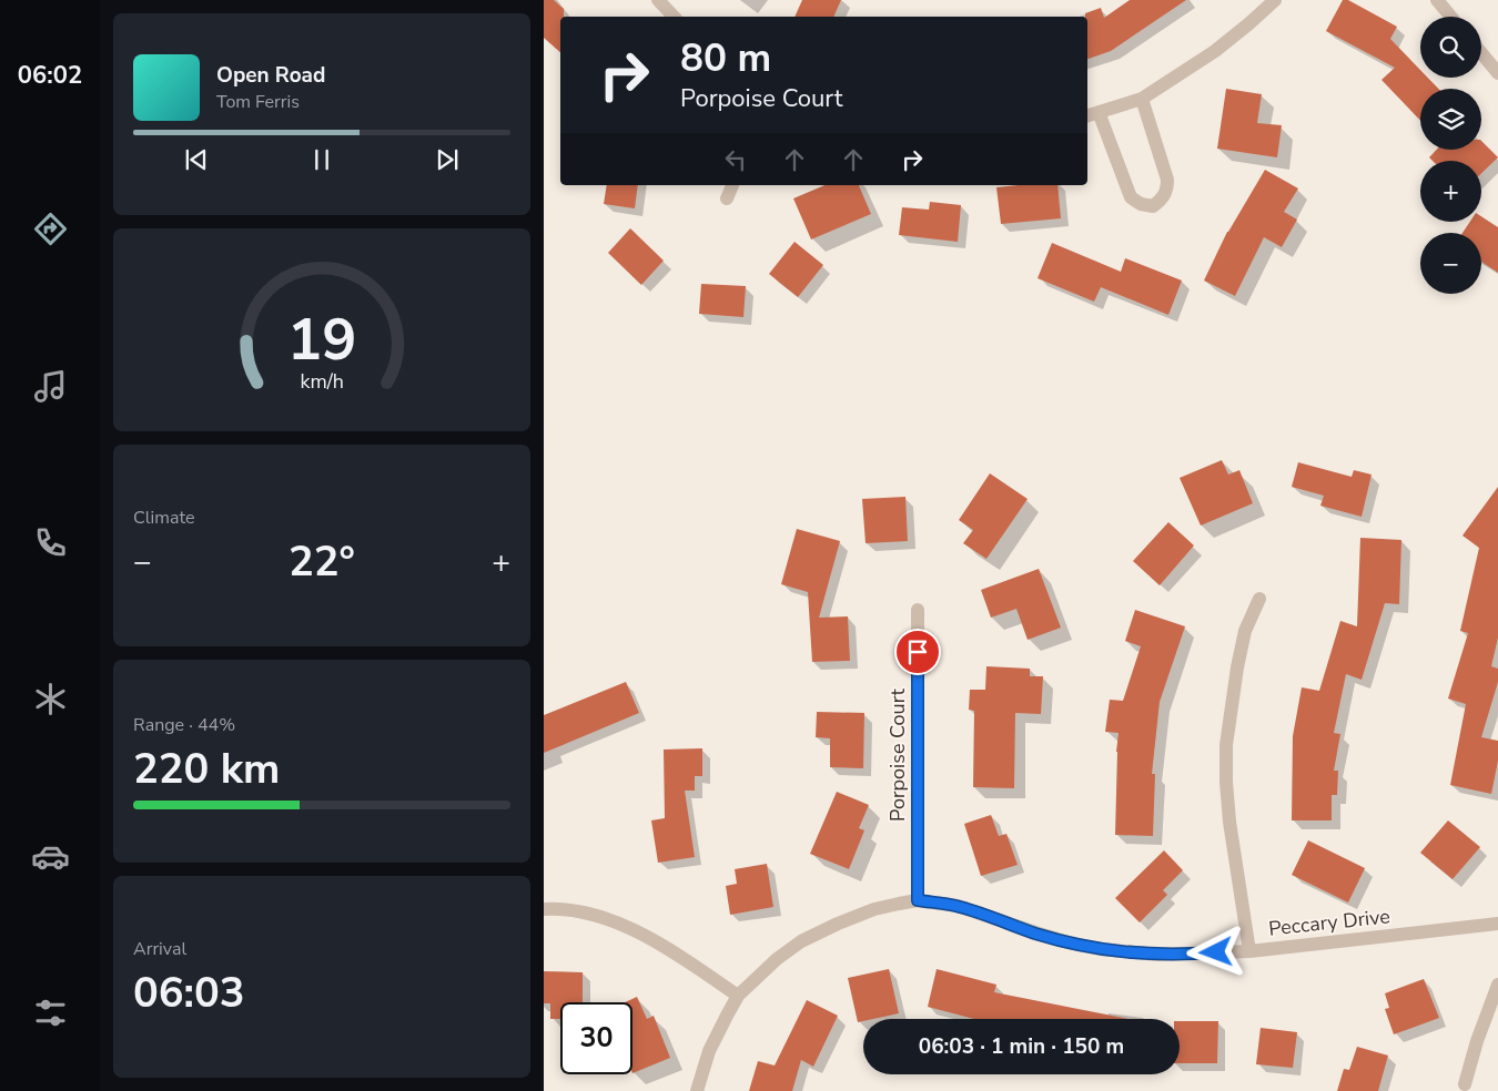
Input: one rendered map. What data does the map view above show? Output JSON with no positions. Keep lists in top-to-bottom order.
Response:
{
  "streets": {
    "street": ["Porpoise Court", "Peccary Drive"]
  },
  "crossings": [
    ["Porpoise Court", "Peccary Drive"]
  ],
  "page": {
    "tabs": "06:02",
    "map_buttons": ["+", "−"],
    "turn": ["80 m", "Porpoise Court"],
    "song": ["Open Road", "Tom Ferris"],
    "tile": [
      "Climate",
      ["Range · 44%", "220 km"],
      ["Arrival", "06:03"]
    ],
    "heat": ["−", "22°", "+"],
    "limit": "30",
    "trip": "06:03 · 1 min · 150 m",
    "gauge": ["19", "km/h"]
  }
}
